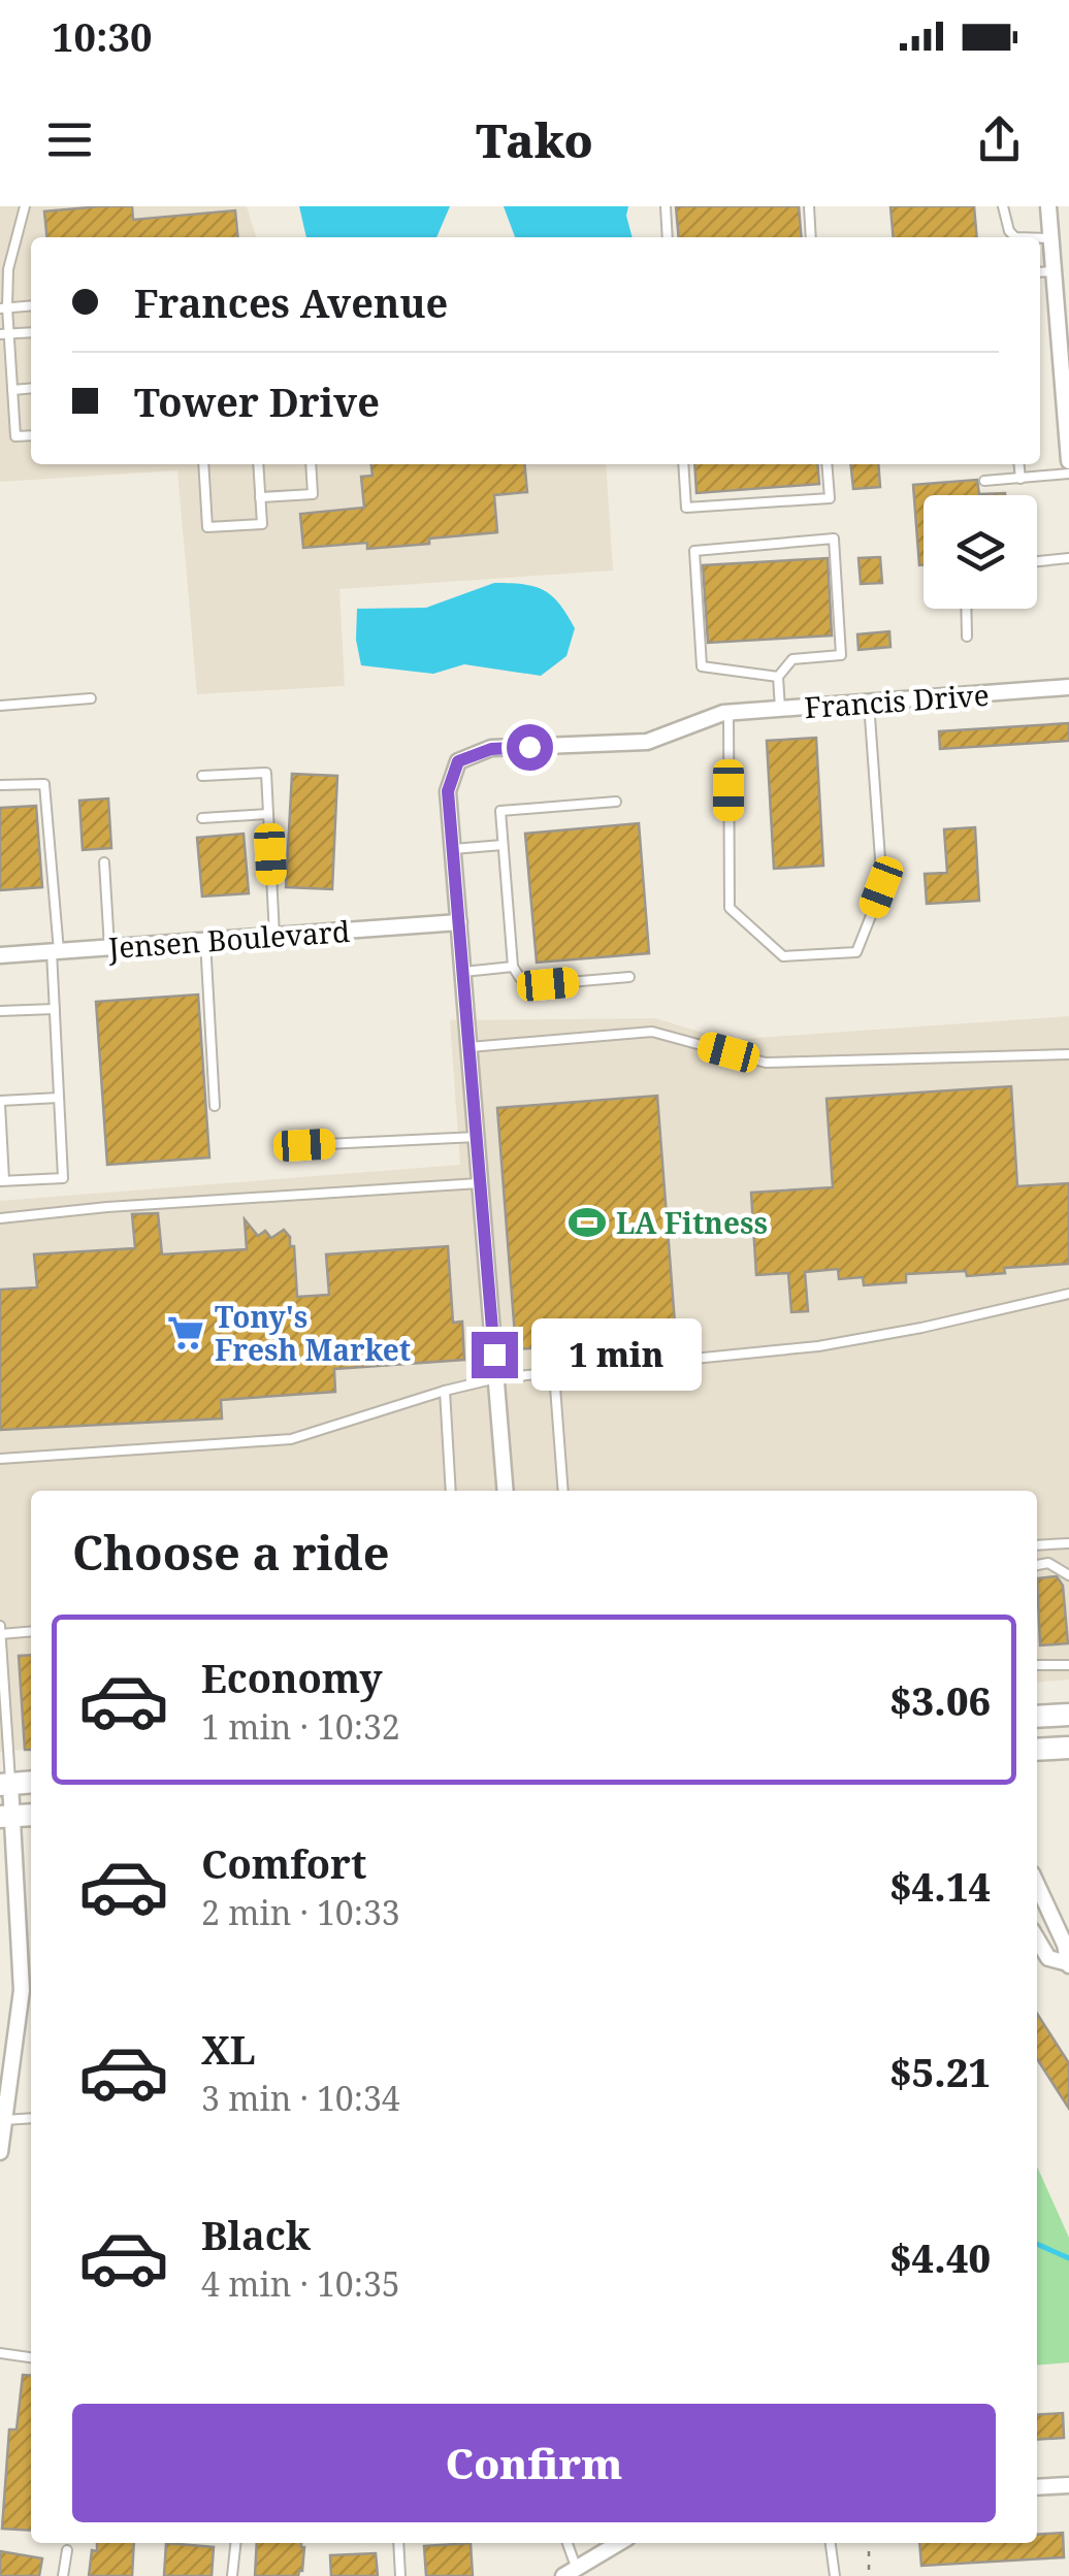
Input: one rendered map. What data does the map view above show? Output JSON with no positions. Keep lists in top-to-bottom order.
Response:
{
  "streets": {
    "street": ["Francis Drive", "Jensen Boulevard"]
  },
  "places": {
    "sports": ["LA Fitness"],
    "supermarket": ["Tony's Fresh Market"]
  },
  "page": {
    "status": "10:30",
    "header": "Tako",
    "banner": ["Frances Avenue", "Tower Drive"],
    "bubble": "1 min",
    "heading": "Choose a ride",
    "list": [
      {
        "name": "Economy",
        "note": "1 min · 10:32",
        "value": "$3.06"
      },
      {
        "name": "Comfort",
        "note": "2 min · 10:33",
        "value": "$4.14"
      },
      {
        "name": "XL",
        "note": "3 min · 10:34",
        "value": "$5.21"
      },
      {
        "name": "Black",
        "note": "4 min · 10:35",
        "value": "$4.40"
      }
    ],
    "buttons": "Confirm"
  }
}
